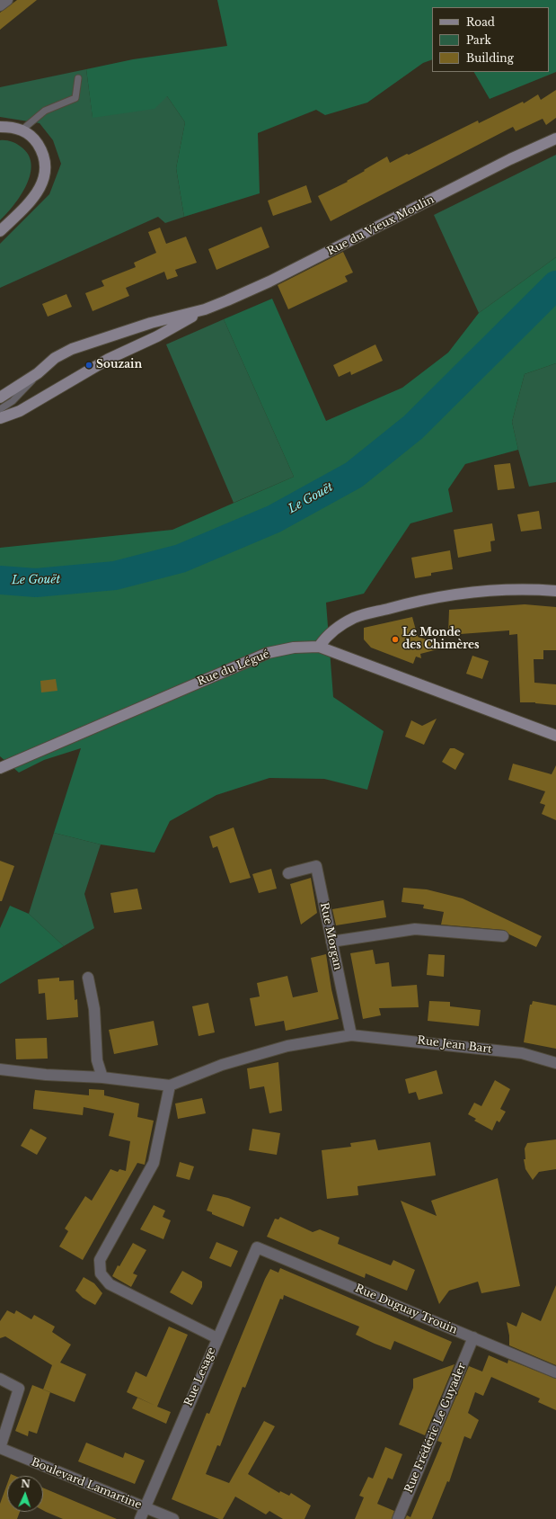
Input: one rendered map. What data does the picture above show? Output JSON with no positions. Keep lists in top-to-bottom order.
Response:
{
  "streets": {
    "street": [
      "Rue du Vieux Moulin",
      "Rue du Légué",
      "Rue Morgan",
      "Rue Jean Bart",
      "Rue Duguay Trouin",
      "Rue Lesage",
      "Rue Frédéric Le Guyader",
      "Boulevard Lamartine"
    ]
  },
  "crossings": [
    ["Rue Morgan", "Rue Jean Bart"],
    ["Rue Duguay Trouin", "Rue Lesage"],
    ["Rue Duguay Trouin", "Rue Frédéric Le Guyader"],
    ["Rue Lesage", "Boulevard Lamartine"]
  ],
  "water": ["Le Gouët"],
  "places": ["Souzain", "Le Monde des Chimères"],
  "legend": ["Road", "Park", "Building"],
  "north": "top"
}
